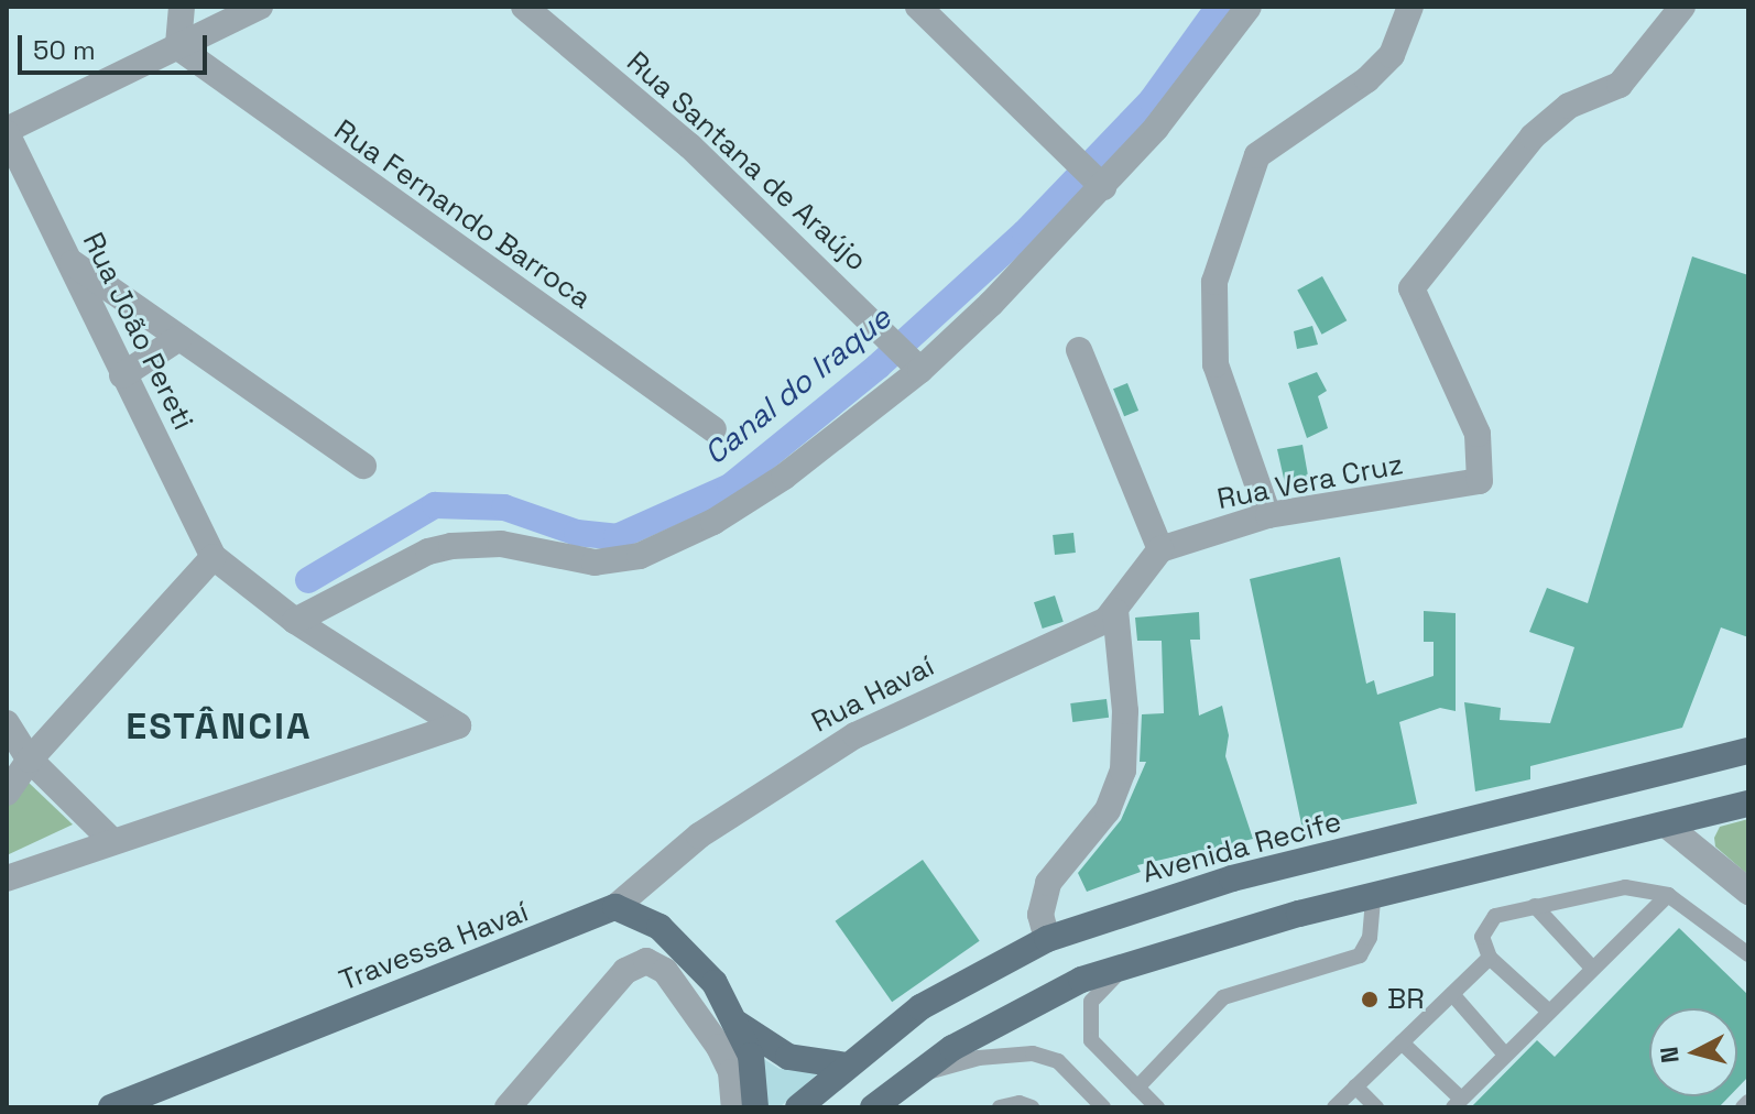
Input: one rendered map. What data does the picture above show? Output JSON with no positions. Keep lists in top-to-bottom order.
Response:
{
  "streets": {
    "main road": ["Avenida Recife", "Travessa Havaí"],
    "street": [
      "Rua Santana de Araújo",
      "Rua Fernando Barroca",
      "Rua João Pereti",
      "Rua Vera Cruz",
      "Rua Havaí"
    ]
  },
  "crossings": [
    ["Rua Vera Cruz", "Rua Havaí"],
    ["Rua Havaí", "Travessa Havaí"]
  ],
  "districts": ["ESTÂNCIA"],
  "water": ["Canal do Iraque"],
  "places": ["BR"],
  "scale_bar": "50 m",
  "north": "left"
}
